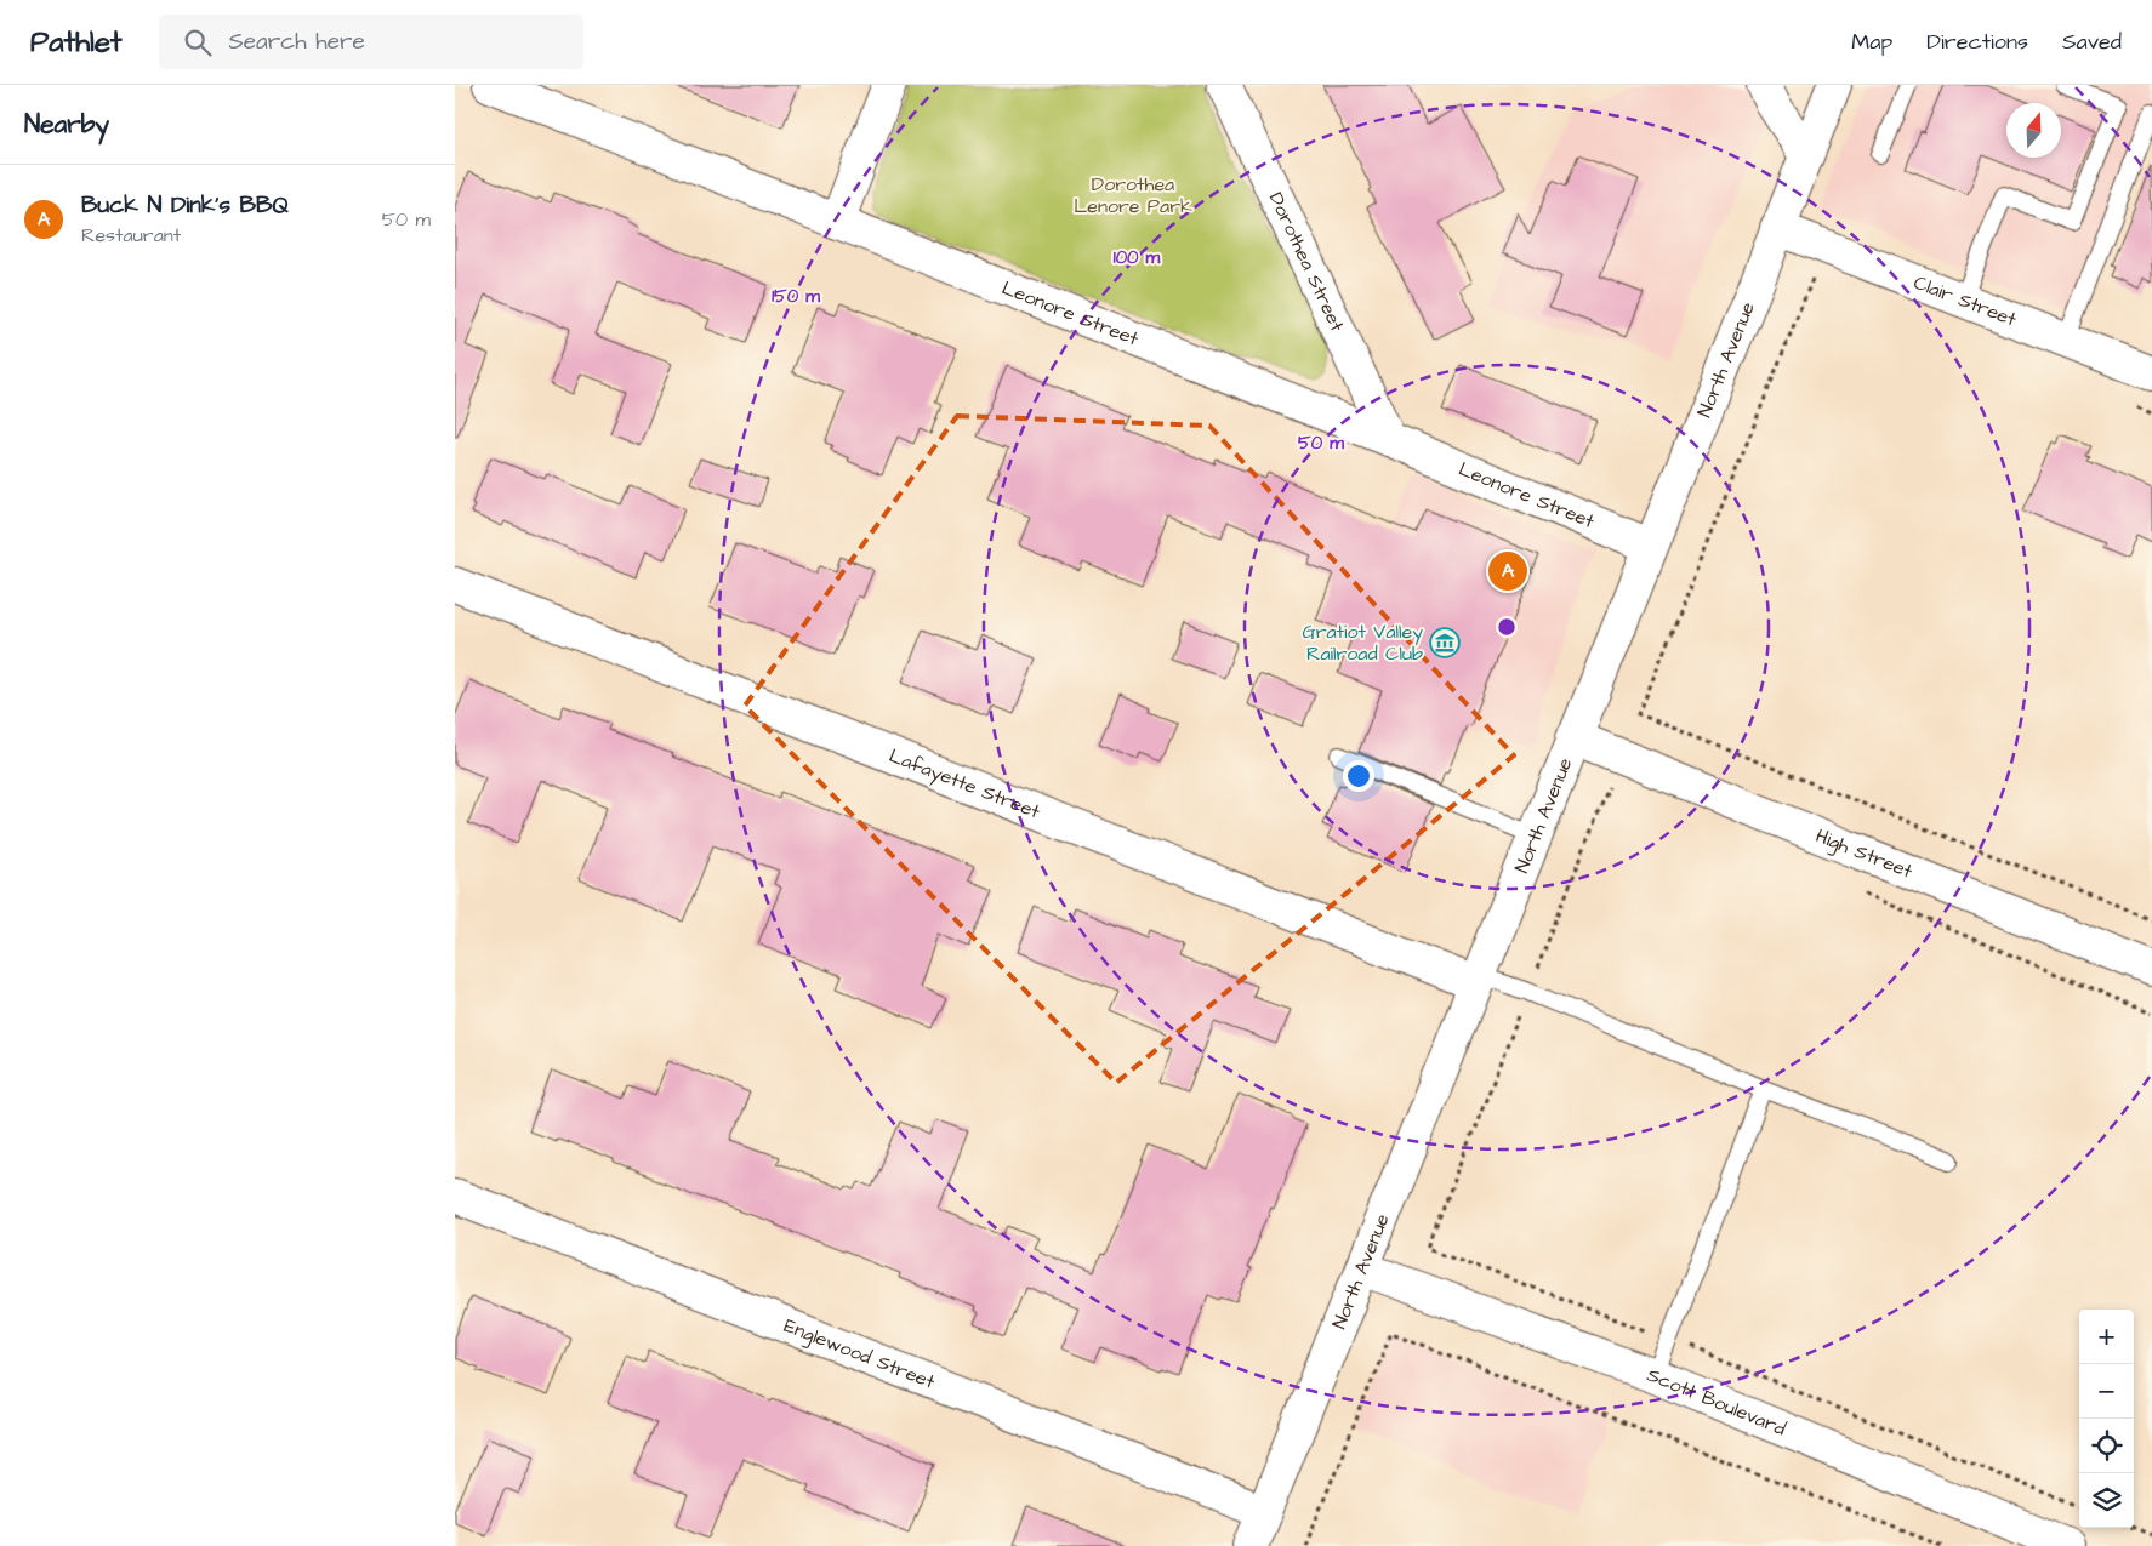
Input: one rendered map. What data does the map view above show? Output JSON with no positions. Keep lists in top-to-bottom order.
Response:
{
  "streets": {
    "street": [
      "Dorothea Street",
      "Clair Street",
      "Leonore Street",
      "North Avenue",
      "Lafayette Street",
      "High Street",
      "Englewood Street",
      "Scott Boulevard"
    ]
  },
  "crossings": [
    ["Dorothea Street", "Leonore Street"],
    ["Clair Street", "North Avenue"],
    ["Leonore Street", "North Avenue"],
    ["North Avenue", "Lafayette Street"],
    ["North Avenue", "High Street"],
    ["North Avenue", "Englewood Street"],
    ["North Avenue", "Scott Boulevard"]
  ],
  "parks": ["Dorothea Lenore Park"],
  "places": {
    "museum": ["Gratiot Valley Railroad Club"]
  },
  "north": "top",
  "page": {
    "header": "Pathlet",
    "search": "Search here",
    "nav": ["Map", "Directions", "Saved"],
    "heading": "Nearby",
    "list": [
      {
        "mark": "A",
        "name": "Buck N Dink's BBQ",
        "note": "Restaurant",
        "value": "50 m"
      }
    ],
    "pins": "A",
    "map_buttons": ["+", "−"]
  },
  "rings": ["100 m", "150 m", "50 m"]
}
